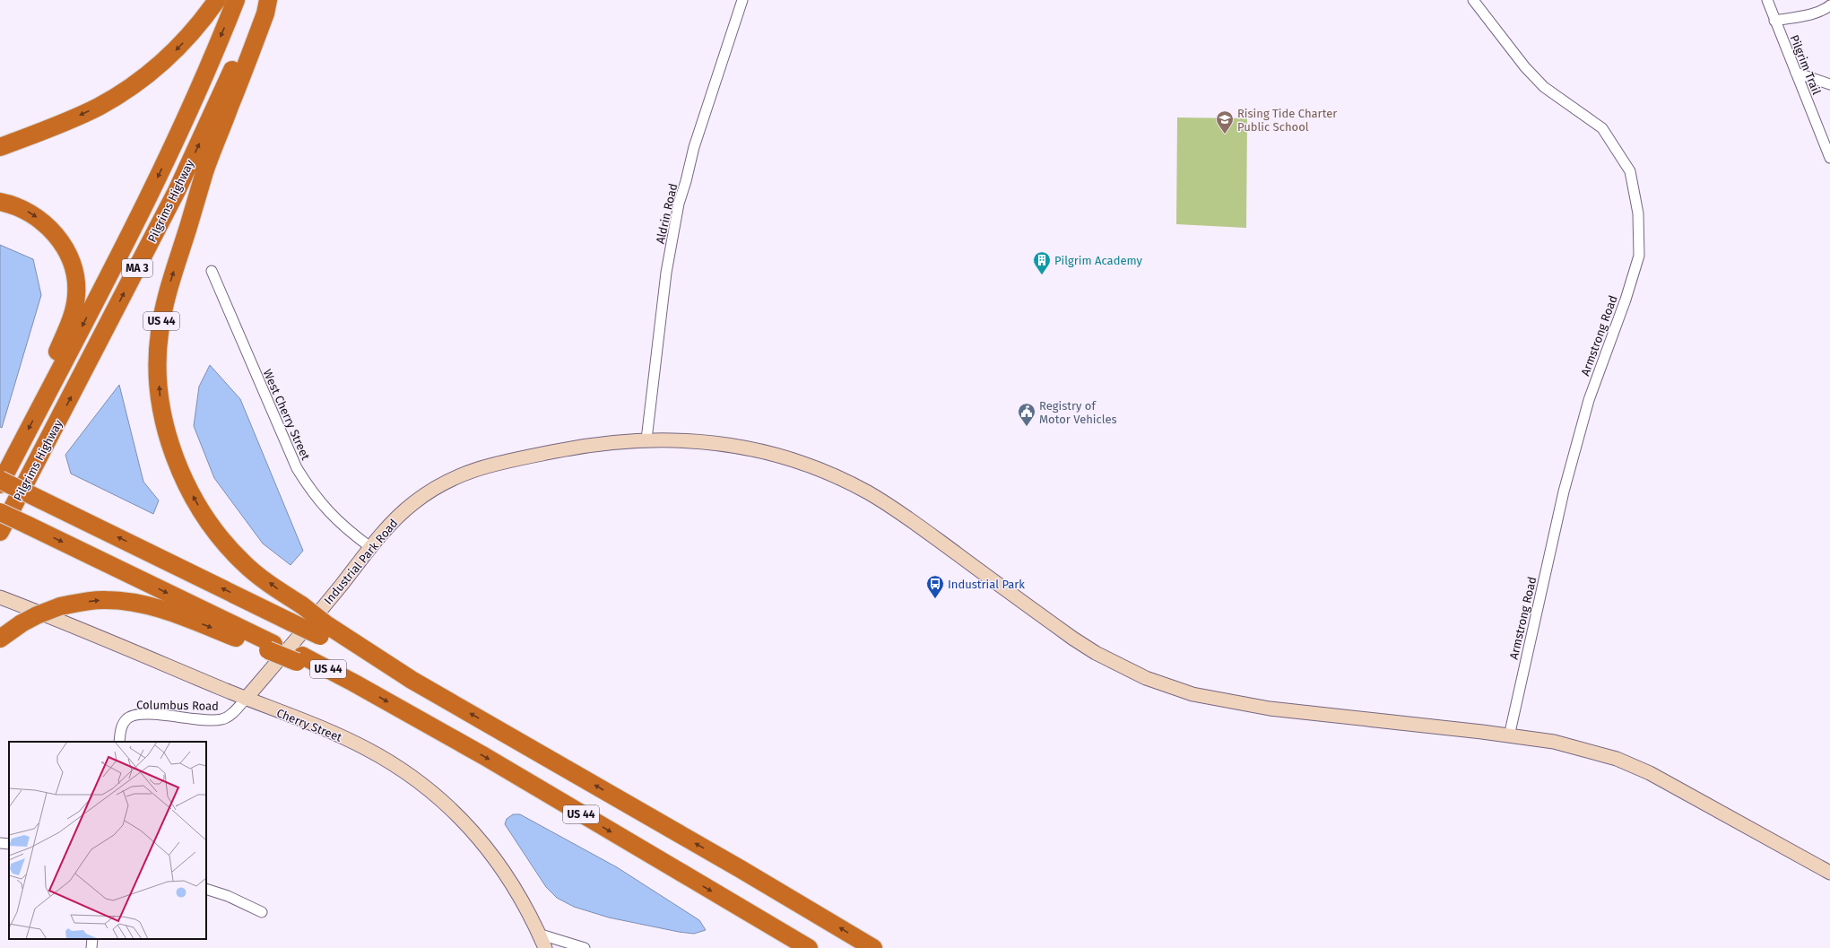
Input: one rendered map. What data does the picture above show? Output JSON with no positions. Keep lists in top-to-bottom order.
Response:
{
  "streets": {
    "highway": ["Pilgrims Highway", "MA 3", "US 44"],
    "street": [
      "Pilgrim Trail",
      "Aldrin Road",
      "Armstrong Road",
      "West Cherry Street",
      "Industrial Park Road",
      "Columbus Road",
      "Cherry Street"
    ]
  },
  "crossings": [
    ["Aldrin Road", "Industrial Park Road"],
    ["Armstrong Road", "Industrial Park Road"],
    ["West Cherry Street", "Industrial Park Road"],
    ["Industrial Park Road", "Columbus Road"],
    ["Industrial Park Road", "Cherry Street"],
    ["Columbus Road", "Cherry Street"]
  ],
  "places": {
    "school or university": ["Rising Tide Charter Public School"],
    "building": ["Pilgrim Academy"],
    "public building": ["Registry of Motor Vehicles"],
    "bus stop": ["Industrial Park"]
  }
}
